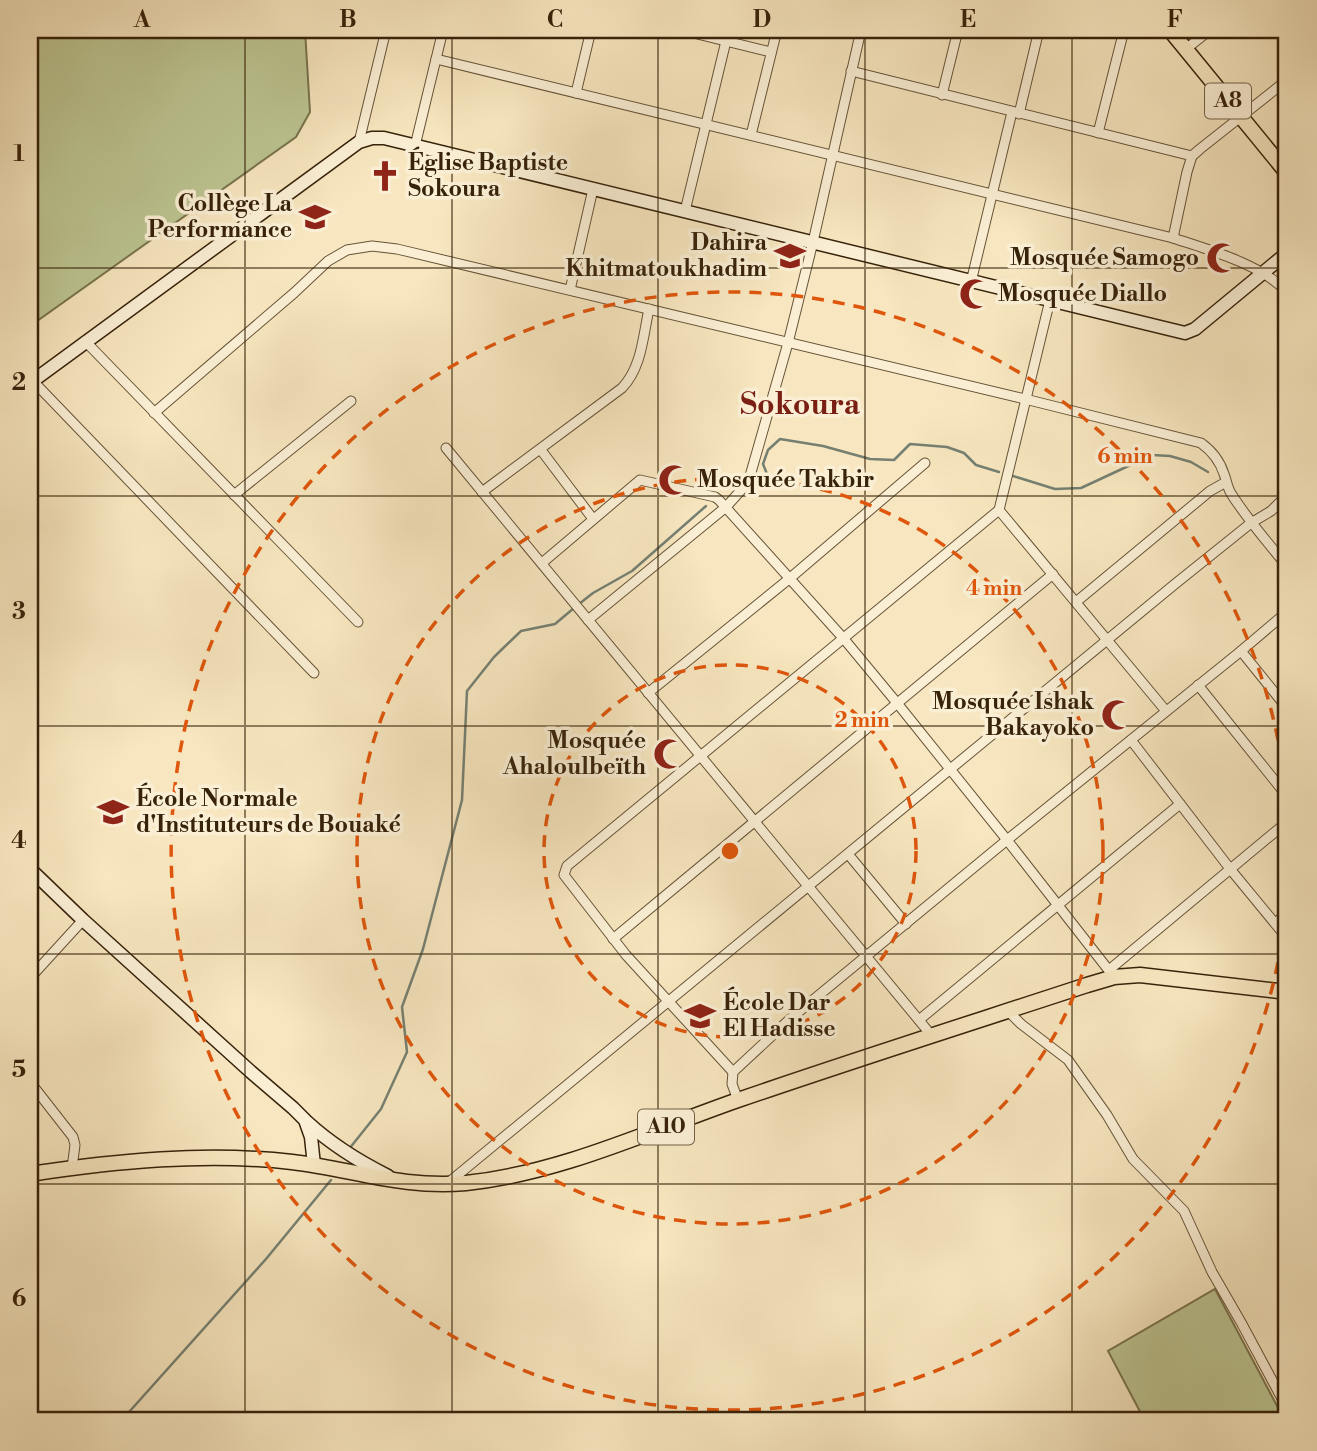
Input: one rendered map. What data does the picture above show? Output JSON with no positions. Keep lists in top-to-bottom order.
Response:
{
  "streets": {
    "main road": ["A8", "A10"]
  },
  "districts": ["Sokoura"],
  "places": {
    "church": ["Église Baptiste Sokoura"],
    "school or university": [
      "Collège La Performance",
      "Dahira Khitmatoukhadim",
      "École Normale d'Instituteurs de Bouaké",
      "École Dar El Hadisse"
    ],
    "mosque": [
      "Mosquée Samogo",
      "Mosquée Diallo",
      "Mosquée Takbir",
      "Mosquée Ishak Bakayoko",
      "Mosquée Ahaloulbeïth"
    ]
  },
  "grid": {
    "columns": [
      "A",
      "B",
      "C",
      "D",
      "E",
      "F"
    ],
    "rows": [
      "1",
      "2",
      "3",
      "4",
      "5",
      "6"
    ]
  },
  "rings": ["6 min", "4 min", "2 min"]
}
